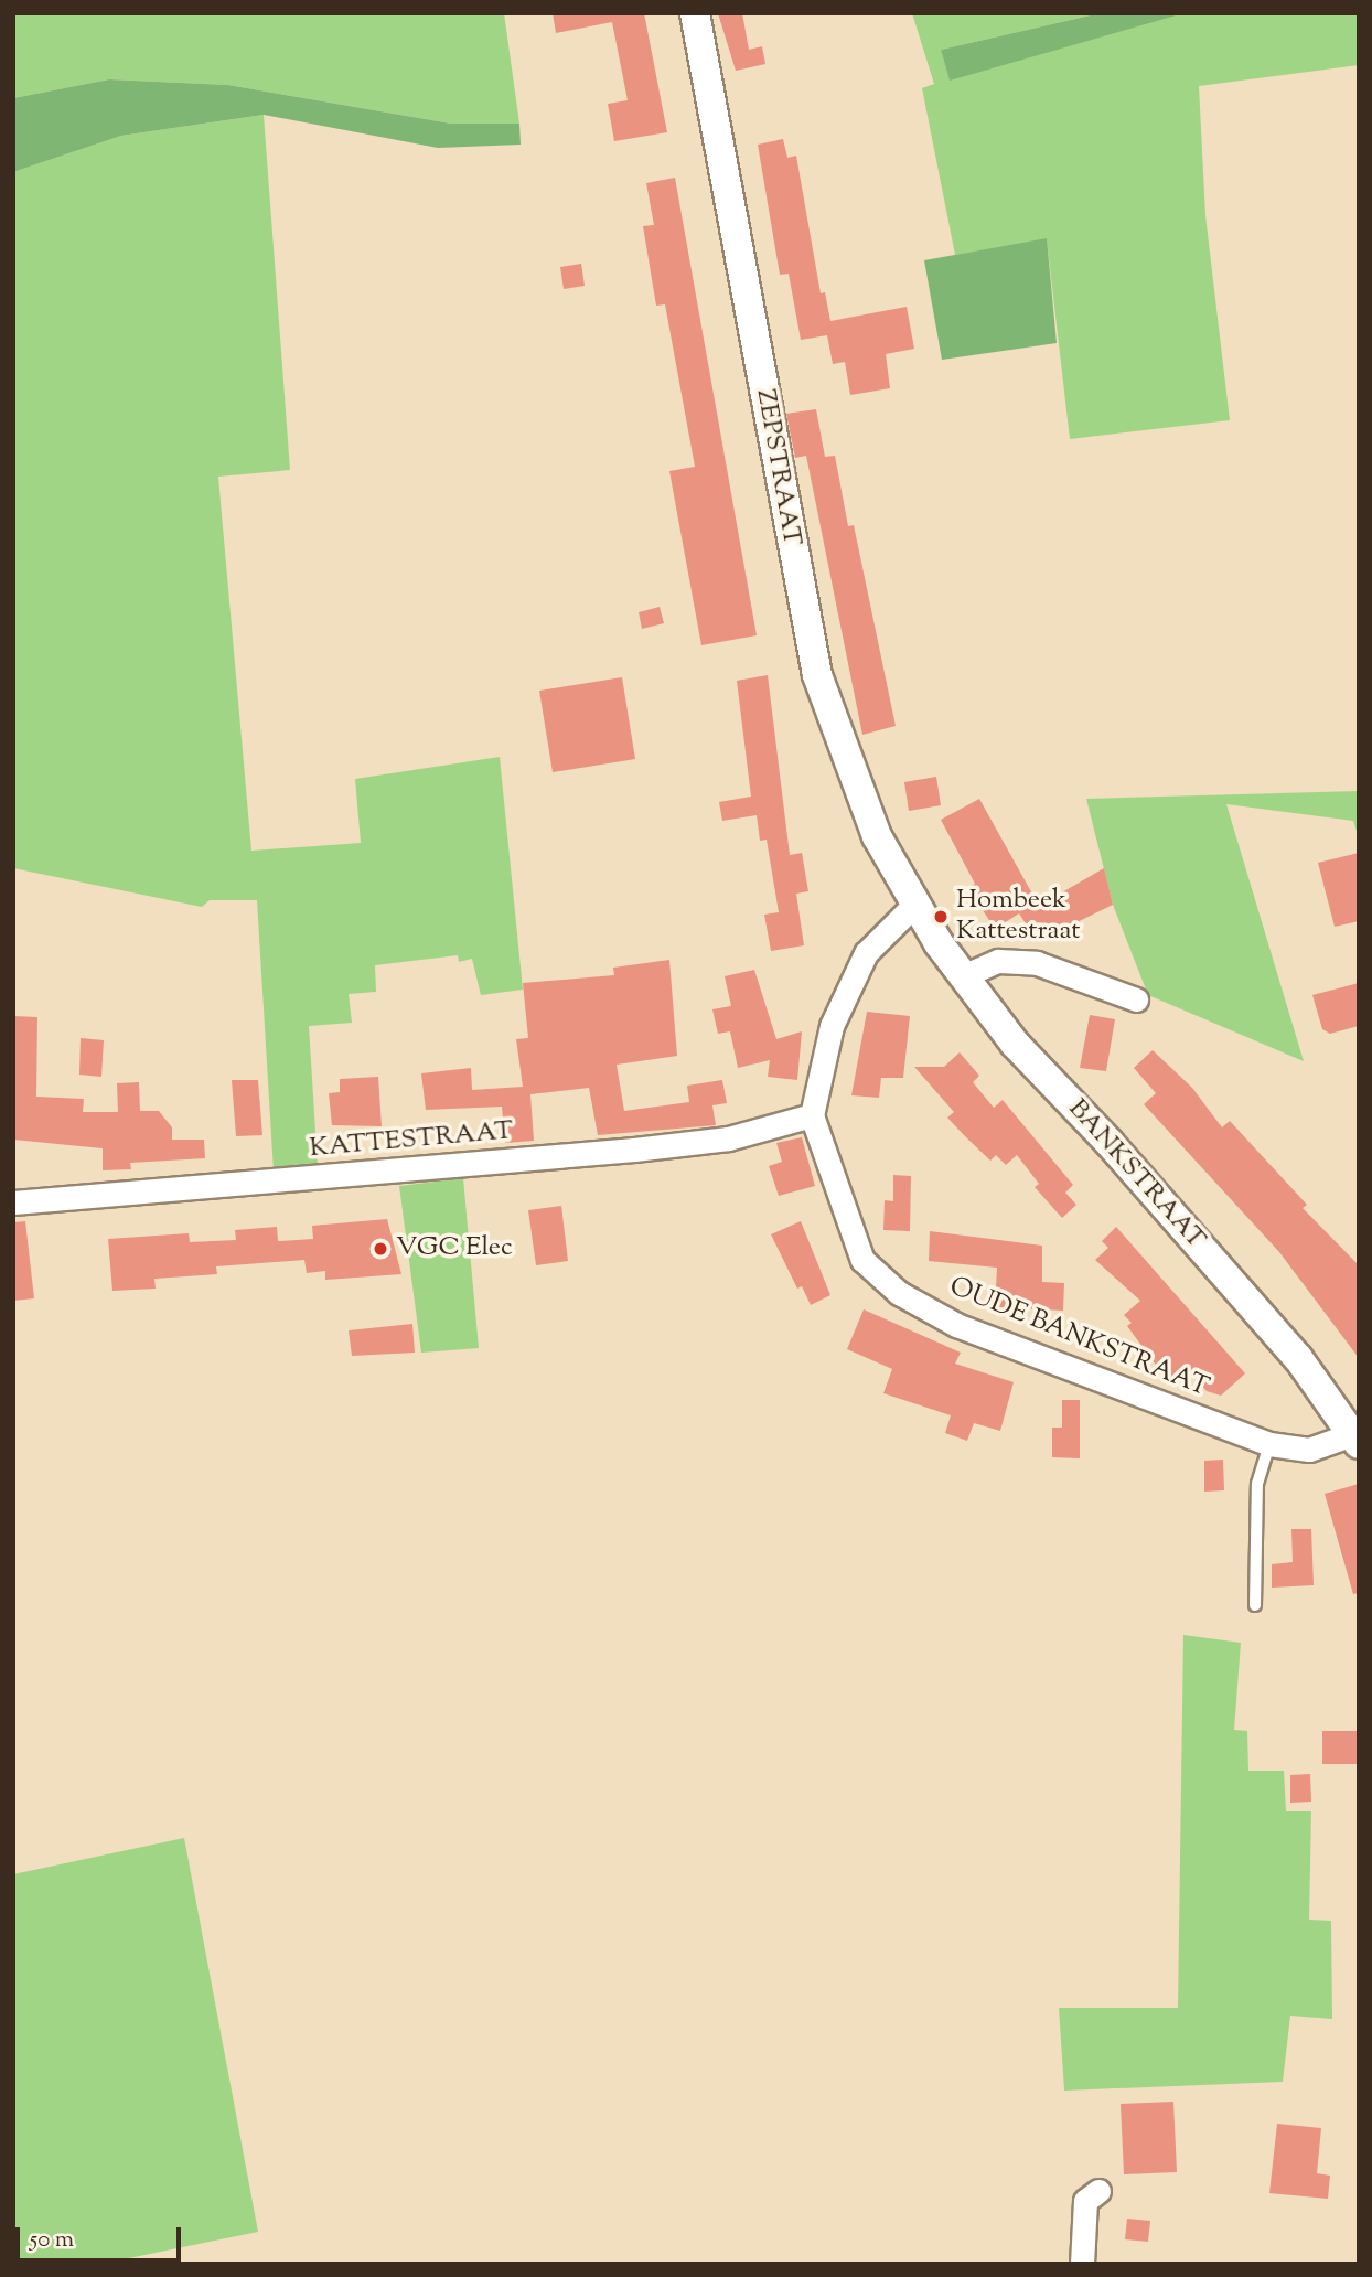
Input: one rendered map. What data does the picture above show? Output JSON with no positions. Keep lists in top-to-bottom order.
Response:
{
  "streets": {
    "street": [
      "ZEPSTRAAT",
      "KATTESTRAAT",
      "BANKSTRAAT",
      "OUDE BANKSTRAAT"
    ]
  },
  "crossings": [
    ["ZEPSTRAAT", "BANKSTRAAT"],
    ["KATTESTRAAT", "OUDE BANKSTRAAT"],
    ["BANKSTRAAT", "OUDE BANKSTRAAT"]
  ],
  "places": ["Hombeek Kattestraat", "VGC Elec"],
  "scale_bar": "50 m"
}
